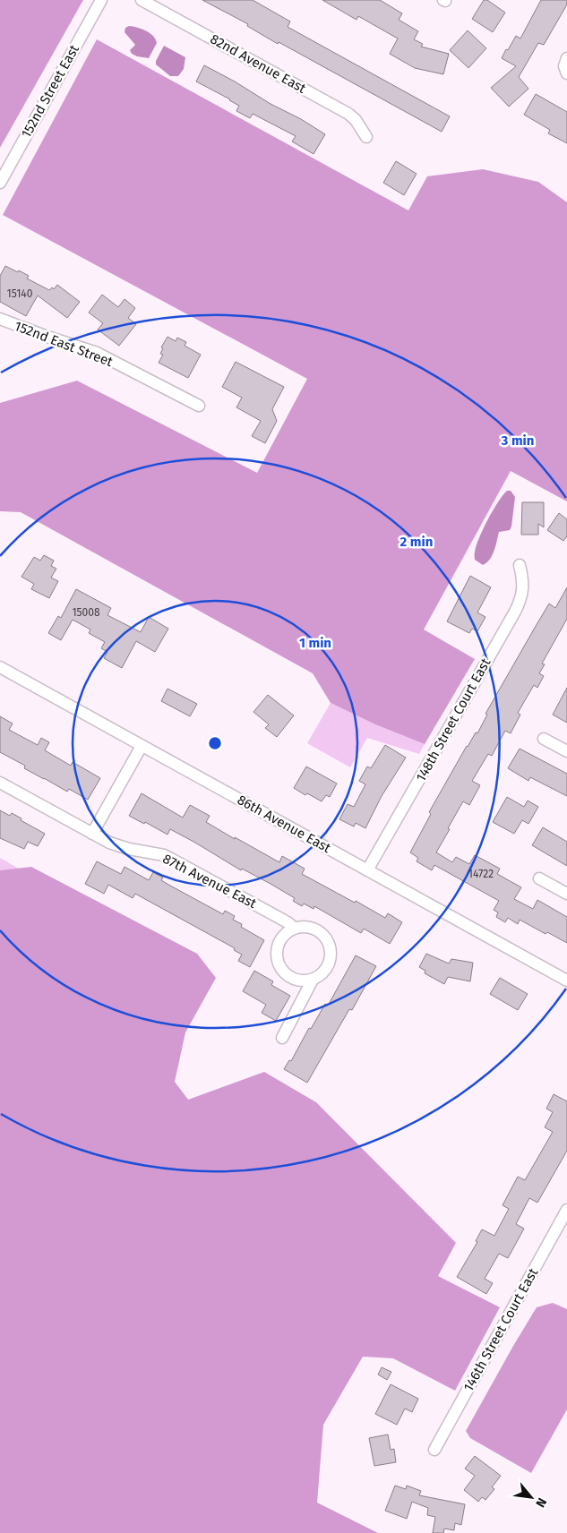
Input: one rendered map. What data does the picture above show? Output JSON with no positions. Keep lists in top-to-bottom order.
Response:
{
  "streets": {
    "street": [
      "82nd Avenue East",
      "152nd Street East",
      "152nd East Street",
      "148th Street Court East",
      "86th Avenue East",
      "87th Avenue East",
      "146th Street Court East"
    ]
  },
  "crossings": [
    ["148th Street Court East", "86th Avenue East"]
  ],
  "house_numbers": ["15140", "15008", "14722"],
  "north": "bottom right",
  "rings": ["3 min", "2 min", "1 min"]
}
